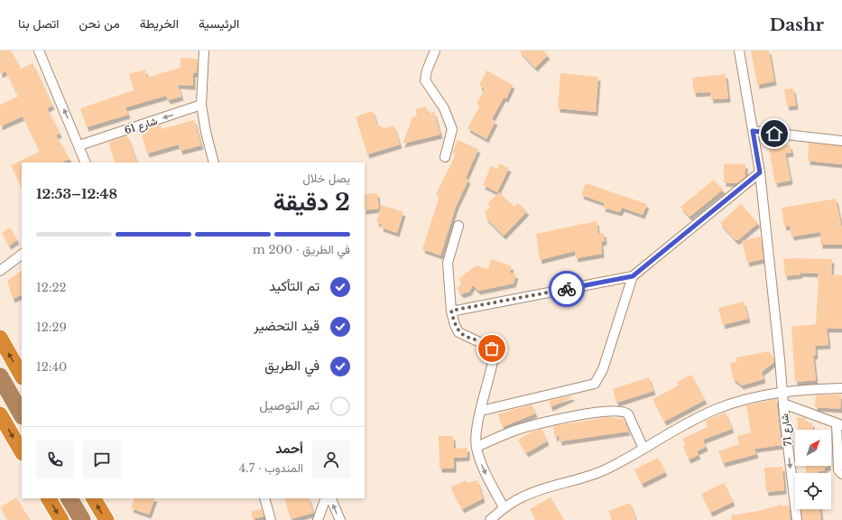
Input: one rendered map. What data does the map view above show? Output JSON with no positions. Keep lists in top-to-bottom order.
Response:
{
  "streets": {
    "street": ["شارع 61", "شارع 71"]
  },
  "one_way": ["شارع 61"],
  "north": "top right",
  "page": {
    "header": "Dashr",
    "nav": [
      "الرئيسية",
      "الخريطة",
      "من نحن",
      "اتصل بنا"
    ],
    "heading": ["2 دقيقة", "يصل خلال", "12:48–12:53"],
    "panel": ["أحمد", "المندوب · 4.7"],
    "bar": "في الطريق · 200 m",
    "list": [
      ["تم التأكيد", "12:22"],
      ["قيد التحضير", "12:29"],
      ["في الطريق", "12:40"],
      "تم التوصيل"
    ]
  }
}
